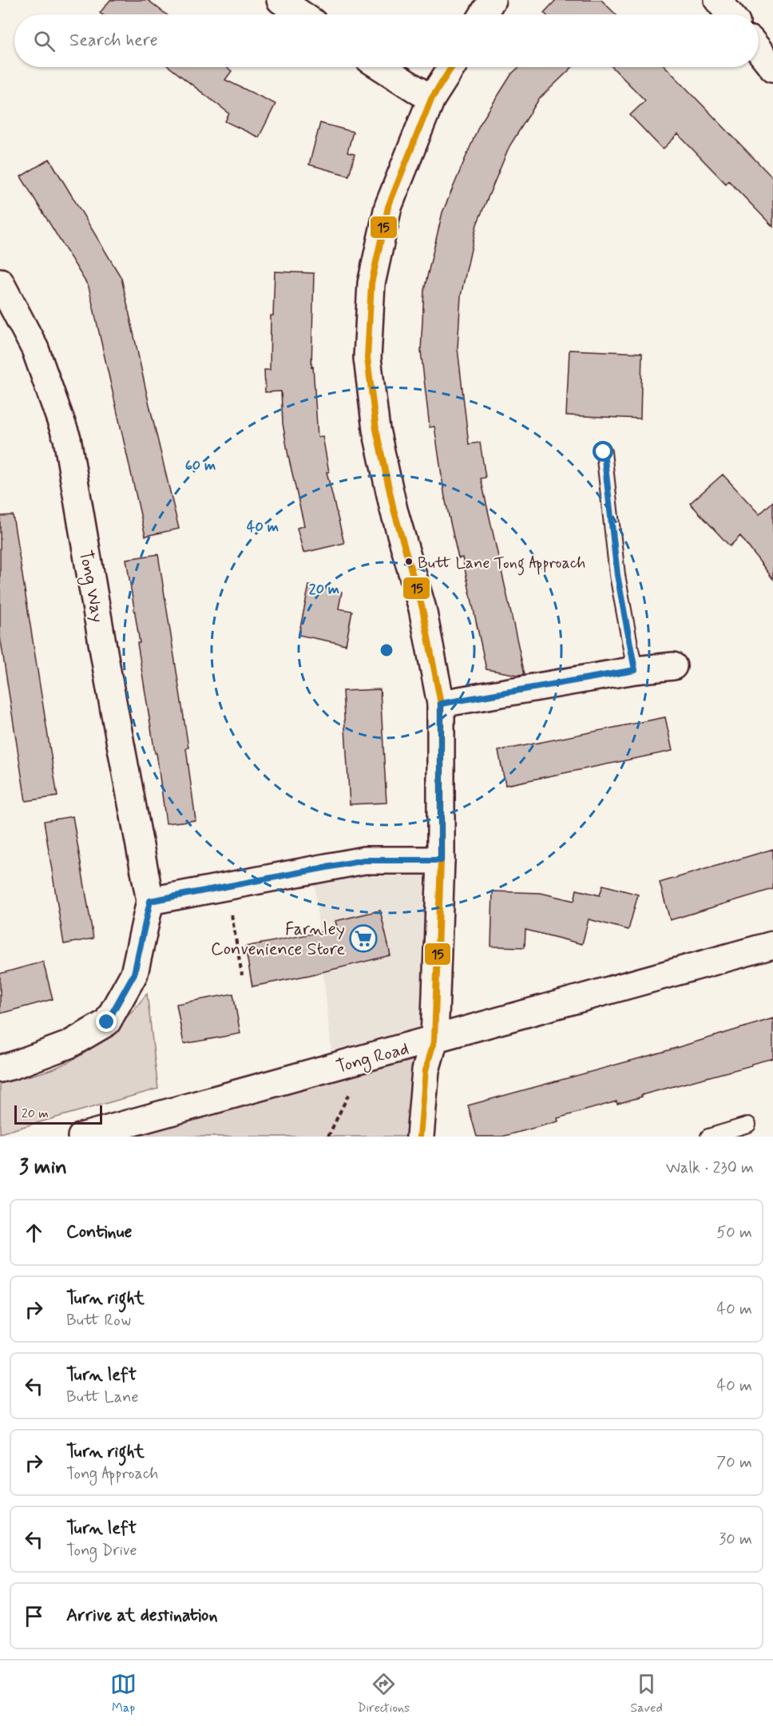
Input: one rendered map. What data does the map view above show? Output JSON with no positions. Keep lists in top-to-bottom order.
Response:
{
  "streets": {
    "main road": ["Tong Way", "Tong Road"]
  },
  "places": {
    "other": ["Butt Lane Tong Approach"],
    "supermarket": ["Farnley Convenience Store"]
  },
  "lines": ["transit line 15"],
  "scale_bar": "20 m",
  "page": {
    "search": "Search here",
    "scale": "20 m",
    "heading": ["3 min", "Walk · 230 m"],
    "list": [
      ["Continue", "50 m"],
      ["Turn right", "Butt Row", "40 m"],
      ["Turn left", "Butt Lane", "40 m"],
      ["Turn right", "Tong Approach", "70 m"],
      ["Turn left", "Tong Drive", "30 m"],
      "Arrive at destination"
    ],
    "nav": ["Map", "Directions", "Saved"]
  },
  "rings": ["60 m", "40 m", "20 m"]
}
